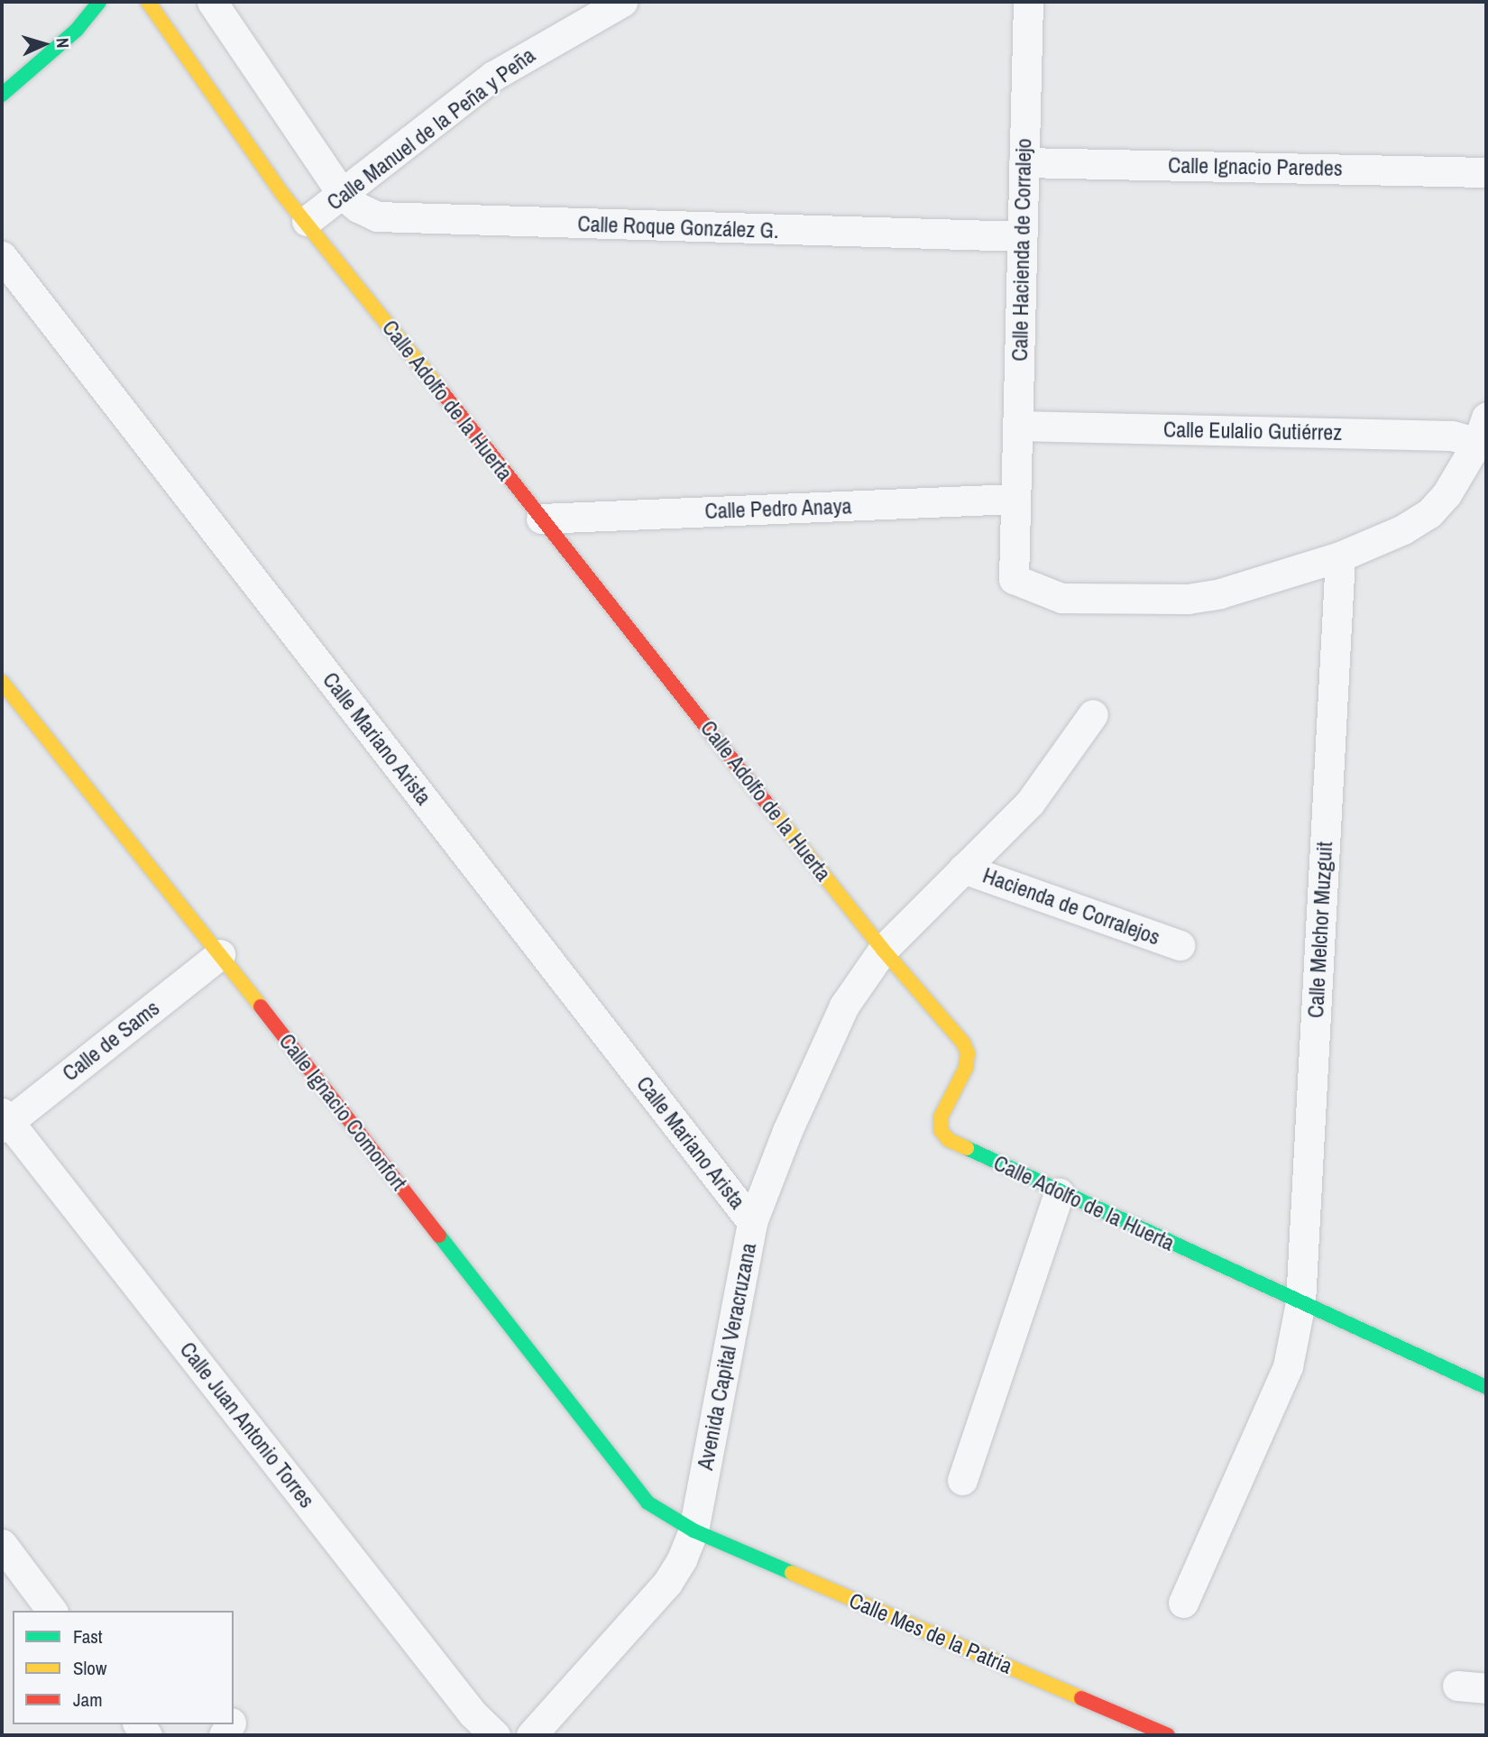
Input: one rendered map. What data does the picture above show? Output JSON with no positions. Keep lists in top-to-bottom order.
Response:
{
  "streets": {
    "street": [
      "Calle Manuel de la Peña y Peña",
      "Calle Ignacio Paredes",
      "Calle Roque González G.",
      "Calle Hacienda de Corralejo",
      "Calle Adolfo de la Huerta",
      "Calle Eulalio Gutiérrez",
      "Calle Pedro Anaya",
      "Calle Mariano Arista",
      "Hacienda de Corralejos",
      "Calle Melchor Muzguit",
      "Calle de Sams",
      "Calle Ignacio Comonfort",
      "Avenida Capital Veracruzana",
      "Calle Juan Antonio Torres",
      "Calle Mes de la Patria"
    ]
  },
  "crossings": [
    ["Calle Manuel de la Peña y Peña", "Calle Roque González G."],
    ["Calle Manuel de la Peña y Peña", "Calle Adolfo de la Huerta"],
    ["Calle Ignacio Paredes", "Calle Hacienda de Corralejo"],
    ["Calle Roque González G.", "Calle Hacienda de Corralejo"],
    ["Calle Hacienda de Corralejo", "Calle Eulalio Gutiérrez"],
    ["Calle Hacienda de Corralejo", "Calle Pedro Anaya"],
    ["Calle Hacienda de Corralejo", "Calle Melchor Muzguit"],
    ["Calle Adolfo de la Huerta", "Calle Pedro Anaya"],
    ["Calle Adolfo de la Huerta", "Hacienda de Corralejos"],
    ["Calle Adolfo de la Huerta", "Calle Melchor Muzguit"],
    ["Calle Adolfo de la Huerta", "Avenida Capital Veracruzana"],
    ["Calle Mariano Arista", "Avenida Capital Veracruzana"],
    ["Hacienda de Corralejos", "Avenida Capital Veracruzana"],
    ["Calle de Sams", "Calle Ignacio Comonfort"],
    ["Calle de Sams", "Calle Juan Antonio Torres"],
    ["Calle Ignacio Comonfort", "Avenida Capital Veracruzana"],
    ["Calle Ignacio Comonfort", "Calle Mes de la Patria"],
    ["Avenida Capital Veracruzana", "Calle Mes de la Patria"]
  ],
  "legend": ["Fast", "Slow", "Jam"],
  "north": "right"
}
